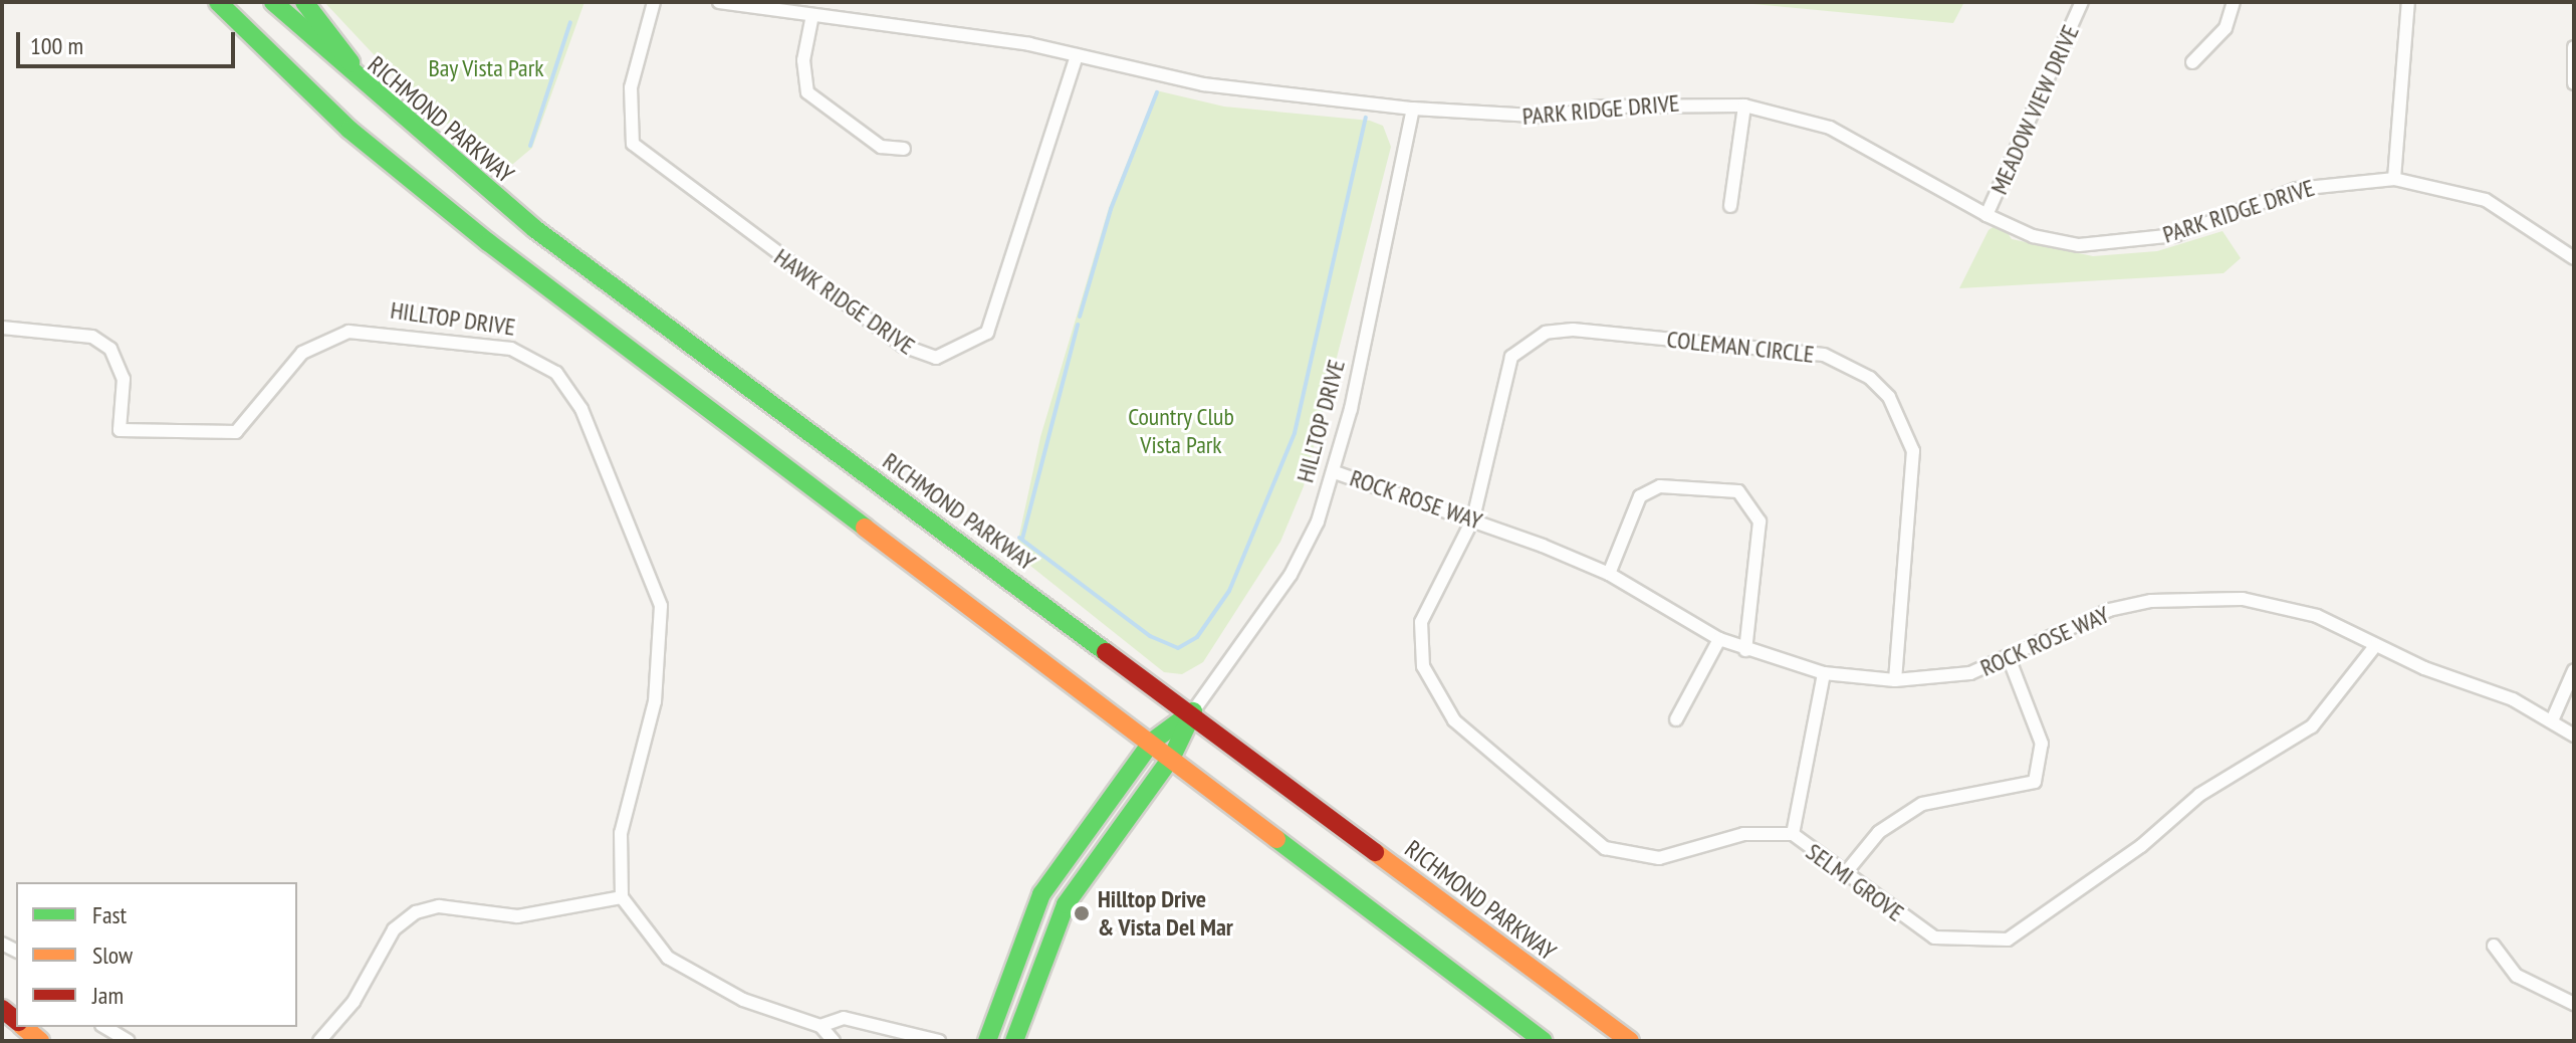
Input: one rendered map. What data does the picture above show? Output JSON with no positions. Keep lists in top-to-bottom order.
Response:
{
  "streets": {
    "main road": ["RICHMOND PARKWAY", "HILLTOP DRIVE"],
    "street": [
      "PARK RIDGE DRIVE",
      "MEADOW VIEW DRIVE",
      "HAWK RIDGE DRIVE",
      "COLEMAN CIRCLE",
      "ROCK ROSE WAY",
      "SELMI GROVE"
    ]
  },
  "crossings": [
    ["PARK RIDGE DRIVE", "MEADOW VIEW DRIVE"],
    ["PARK RIDGE DRIVE", "HAWK RIDGE DRIVE"],
    ["PARK RIDGE DRIVE", "HILLTOP DRIVE"],
    ["RICHMOND PARKWAY", "HILLTOP DRIVE"],
    ["HILLTOP DRIVE", "ROCK ROSE WAY"],
    ["COLEMAN CIRCLE", "ROCK ROSE WAY"],
    ["COLEMAN CIRCLE", "SELMI GROVE"],
    ["ROCK ROSE WAY", "SELMI GROVE"]
  ],
  "parks": ["Bay Vista Park", "Country Club Vista Park"],
  "places": ["Hilltop Drive & Vista Del Mar"],
  "legend": ["Fast", "Slow", "Jam"],
  "scale_bar": "100 m"
}
